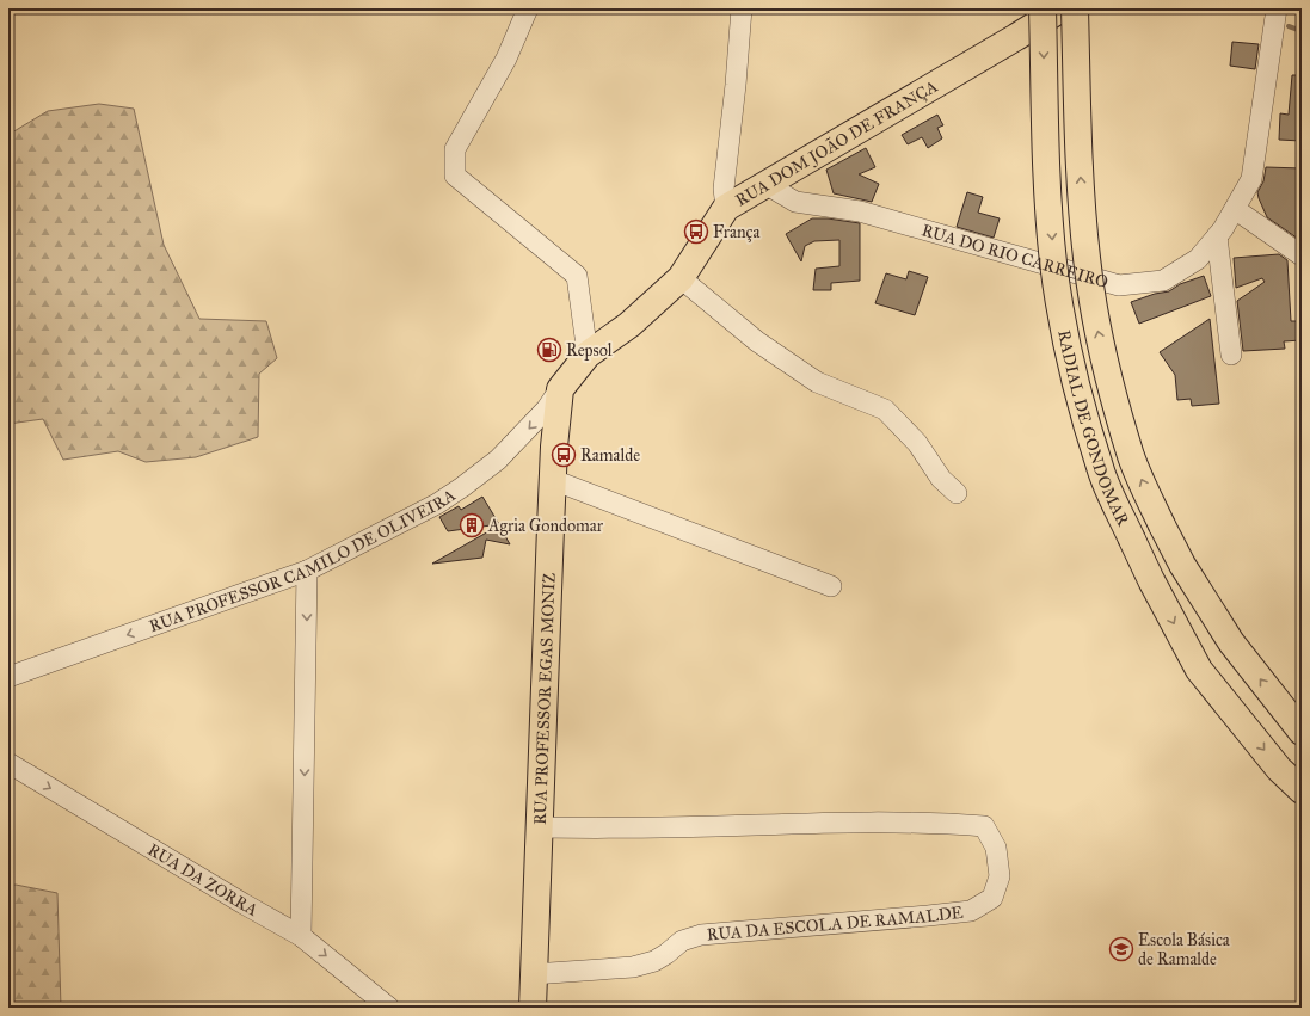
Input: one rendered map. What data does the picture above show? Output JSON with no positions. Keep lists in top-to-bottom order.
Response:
{
  "streets": {
    "main road": ["RUA DOM JOÃO DE FRANÇA", "RADIAL DE GONDOMAR", "RUA PROFESSOR EGAS MONIZ"],
    "street": [
      "RUA DO RIO CARREIRO",
      "RUA PROFESSOR CAMILO DE OLIVEIRA",
      "RUA DA ZORRA",
      "RUA DA ESCOLA DE RAMALDE"
    ]
  },
  "crossings": [
    ["RUA DOM JOÃO DE FRANÇA", "RUA DO RIO CARREIRO"],
    ["RUA DOM JOÃO DE FRANÇA", "RUA PROFESSOR CAMILO DE OLIVEIRA"],
    ["RUA DOM JOÃO DE FRANÇA", "RUA PROFESSOR EGAS MONIZ"],
    ["RUA PROFESSOR CAMILO DE OLIVEIRA", "RUA PROFESSOR EGAS MONIZ"],
    ["RUA PROFESSOR EGAS MONIZ", "RUA DA ESCOLA DE RAMALDE"]
  ],
  "one_way": ["RUA PROFESSOR CAMILO DE OLIVEIRA", "RUA DA ZORRA"],
  "places": {
    "bus stop": ["França", "Ramalde"],
    "fuel station": ["Repsol"],
    "building": ["Agria Gondomar"],
    "school or university": ["Escola Básica de Ramalde"]
  }
}
